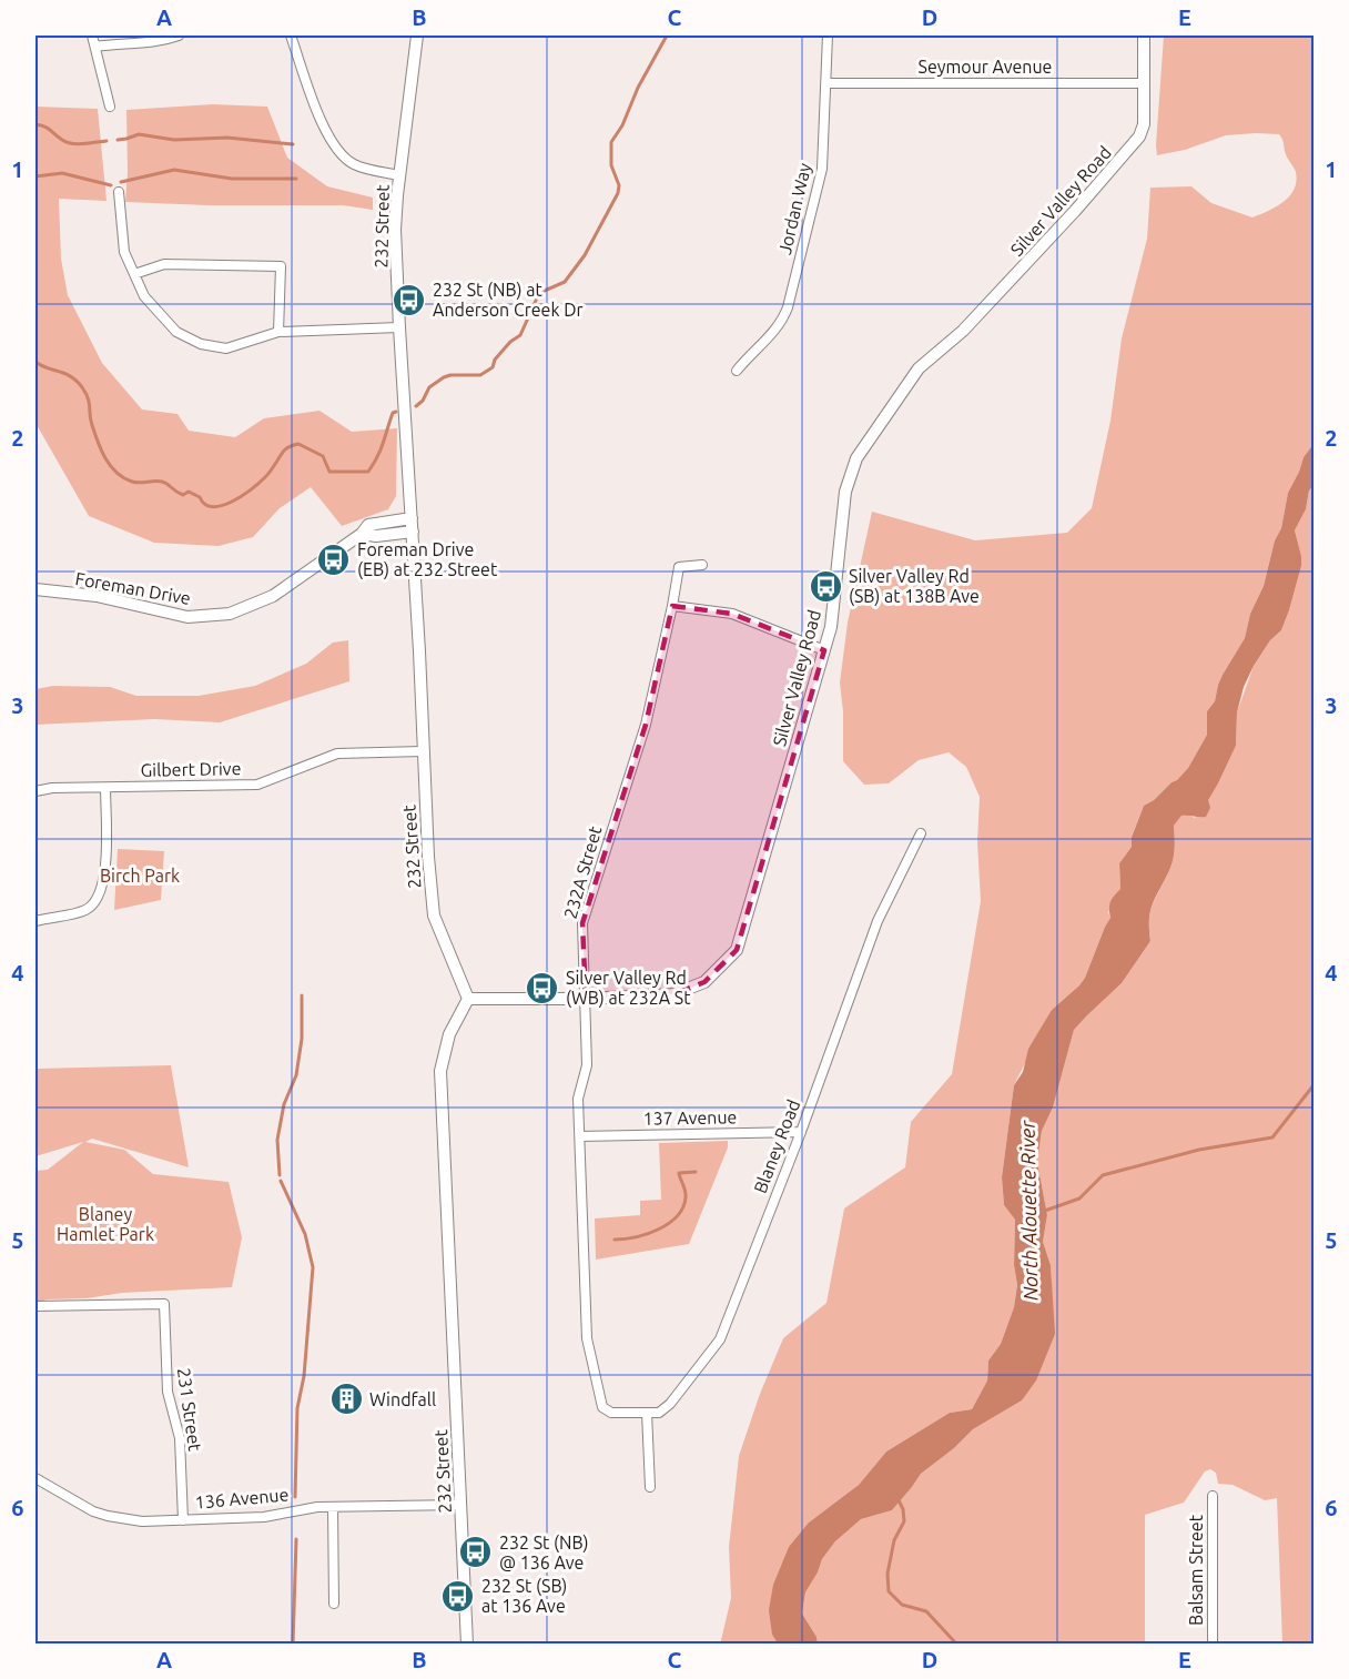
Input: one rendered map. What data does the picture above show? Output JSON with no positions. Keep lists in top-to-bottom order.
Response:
{
  "streets": {
    "street": [
      "Seymour Avenue",
      "Silver Valley Road",
      "Jordan Way",
      "232 Street",
      "Foreman Drive",
      "Gilbert Drive",
      "232A Street",
      "137 Avenue",
      "Blaney Road",
      "231 Street",
      "136 Avenue",
      "Balsam Street"
    ]
  },
  "crossings": [
    ["Seymour Avenue", "Silver Valley Road"],
    ["Seymour Avenue", "Jordan Way"],
    ["Silver Valley Road", "232 Street"],
    ["Silver Valley Road", "232A Street"],
    ["232 Street", "Foreman Drive"],
    ["232 Street", "Gilbert Drive"],
    ["232 Street", "136 Avenue"],
    ["232A Street", "137 Avenue"],
    ["232A Street", "Blaney Road"],
    ["137 Avenue", "Blaney Road"],
    ["231 Street", "136 Avenue"]
  ],
  "water": ["North Alouette River"],
  "parks": ["Birch Park", "Blaney Hamlet Park"],
  "places": {
    "bus stop": [
      "232 St (NB) at Anderson Creek Dr",
      "Foreman Drive (EB) at 232 Street",
      "Silver Valley Rd (SB) at 138B Ave",
      "Silver Valley Rd (WB) at 232A St",
      "232 St (NB) @ 136 Ave",
      "232 St (SB) at 136 Ave"
    ],
    "building": ["Windfall"]
  },
  "grid": {
    "columns": [
      "A",
      "B",
      "C",
      "D",
      "E"
    ],
    "rows": [
      "1",
      "2",
      "3",
      "4",
      "5",
      "6"
    ]
  }
}
